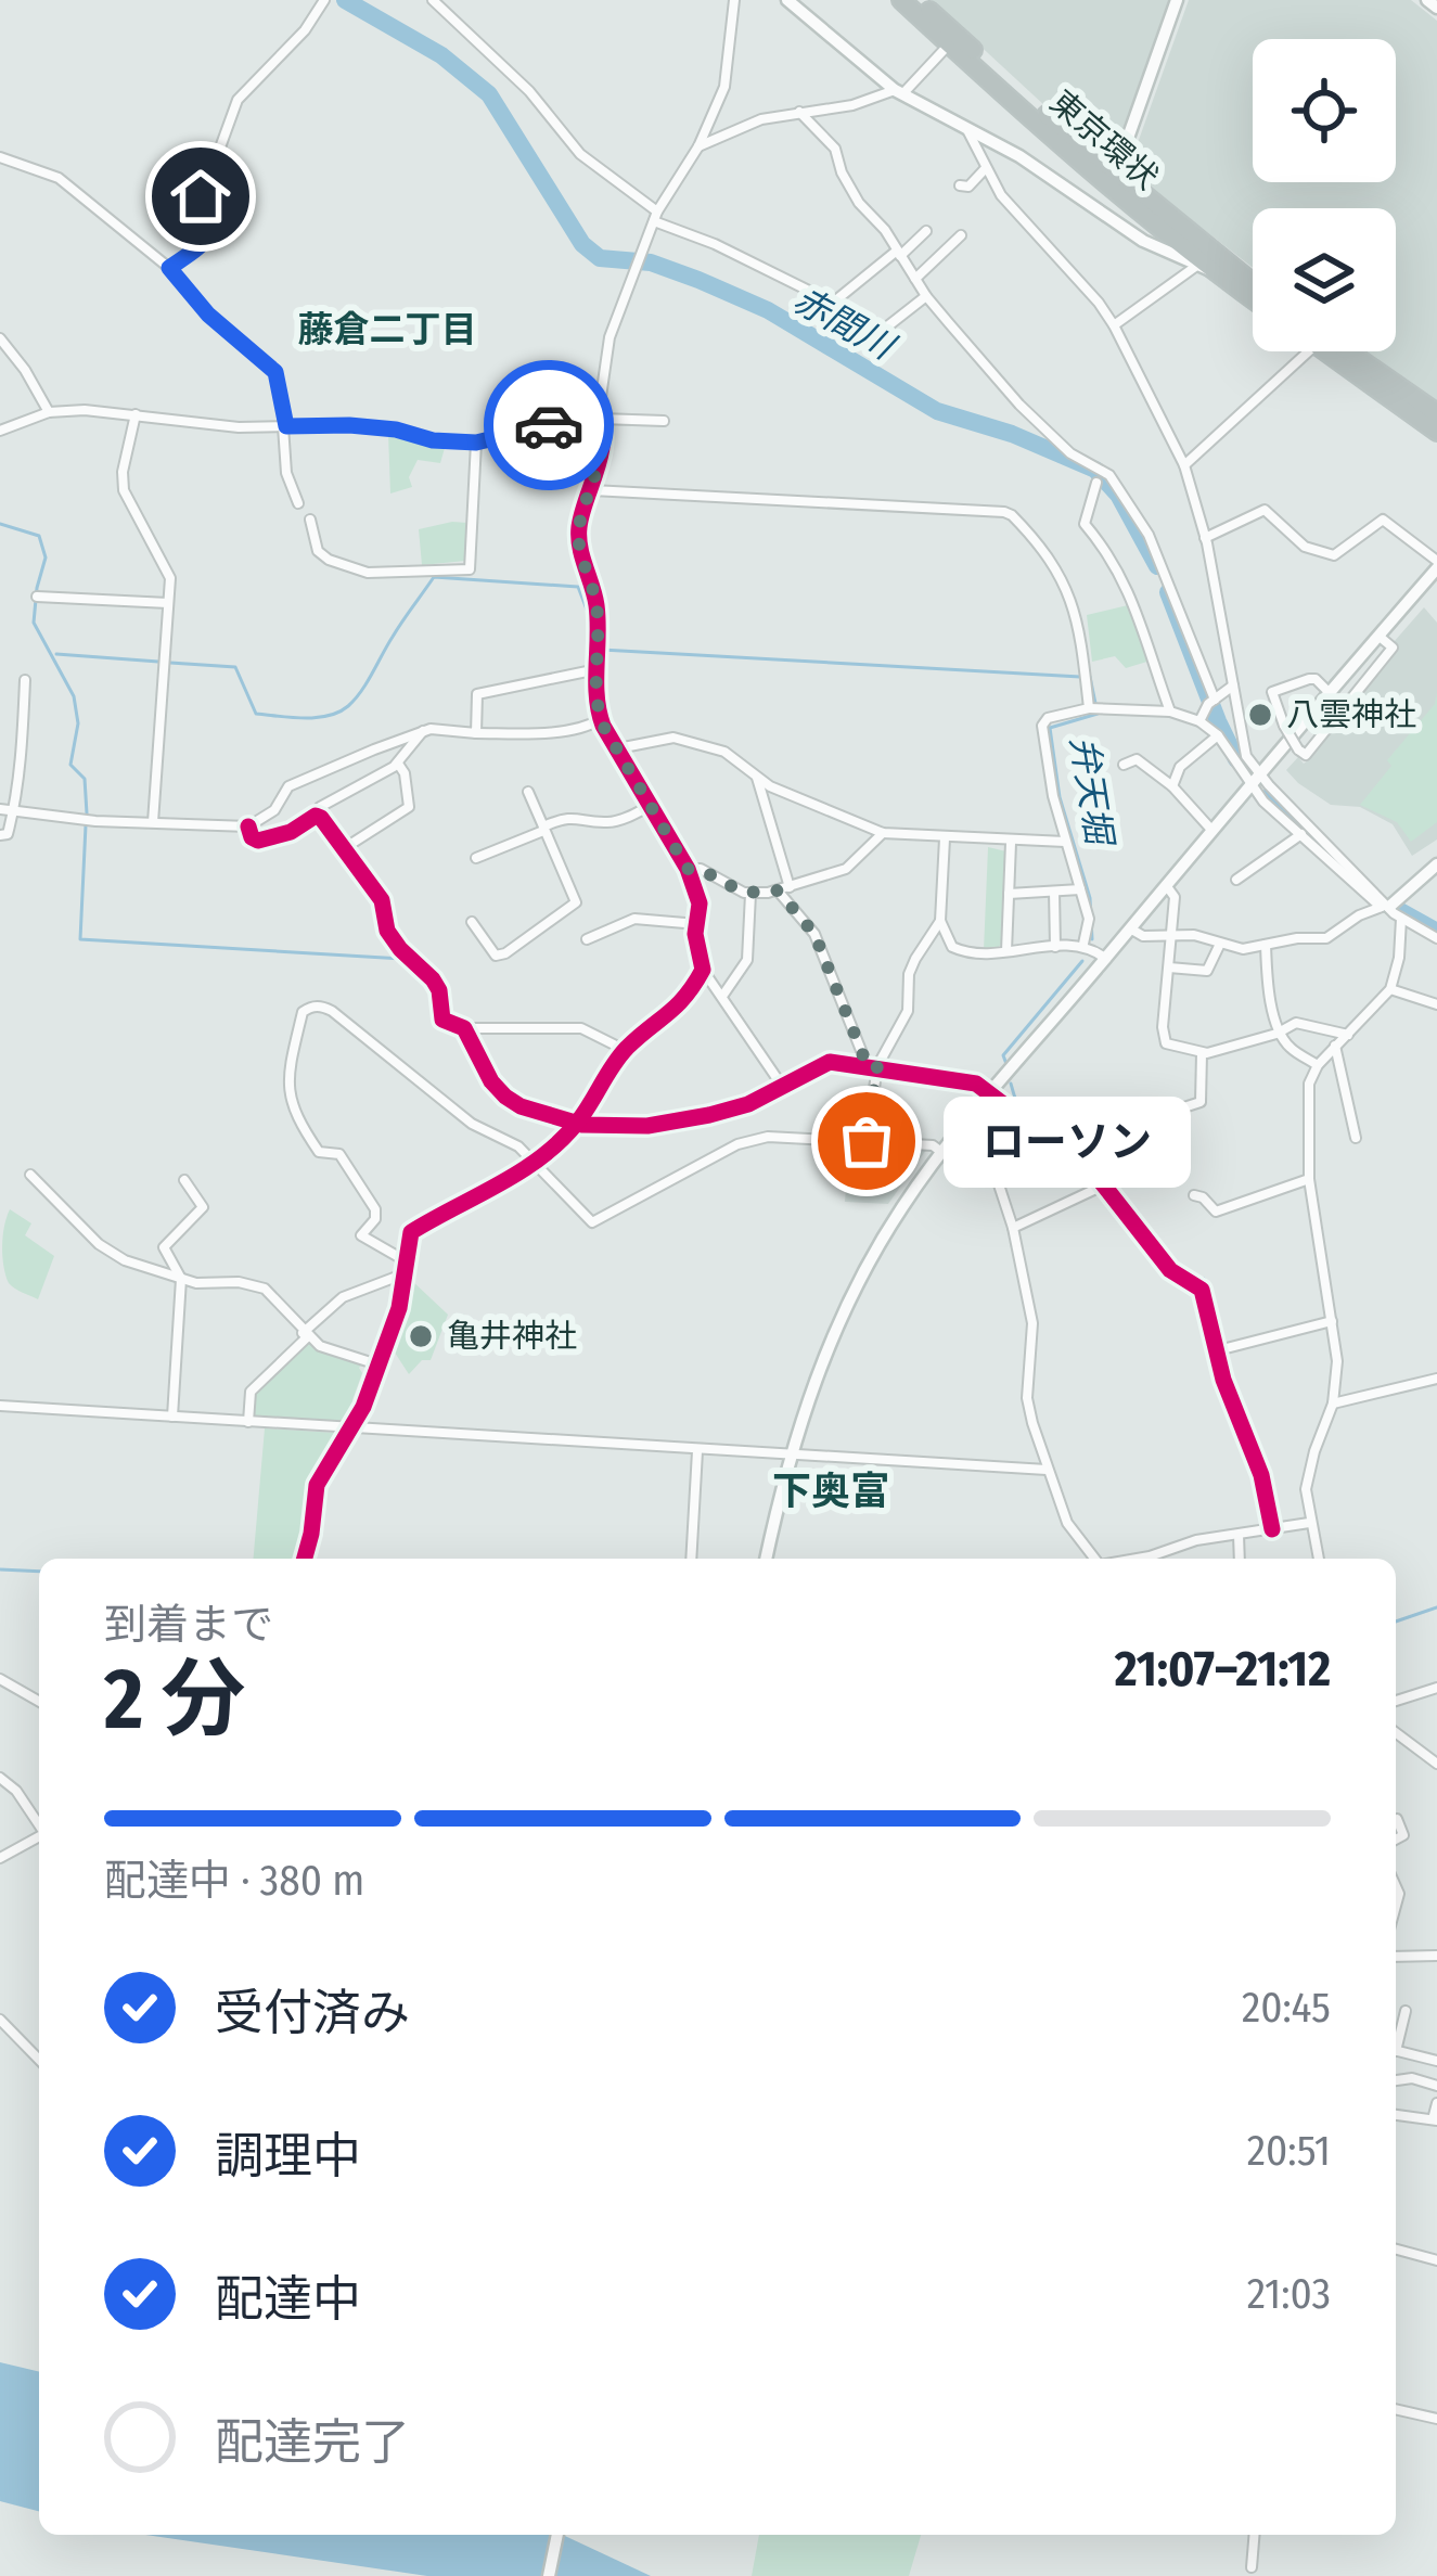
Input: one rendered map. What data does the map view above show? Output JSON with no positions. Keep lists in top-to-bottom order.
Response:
{
  "streets": {
    "highway": ["東京環状"]
  },
  "districts": ["藤倉二丁目", "下奥富"],
  "water": ["赤間川", "弁天堀"],
  "places": ["八雲神社", "ローソン", "亀井神社"],
  "page": {
    "bubble": "ローソン",
    "heading": ["2 分", "到着まで", "21:07–21:12"],
    "bar": "配達中 · 380 m",
    "list": [
      ["受付済み", "20:45"],
      ["調理中", "20:51"],
      ["配達中", "21:03"],
      "配達完了"
    ]
  }
}
